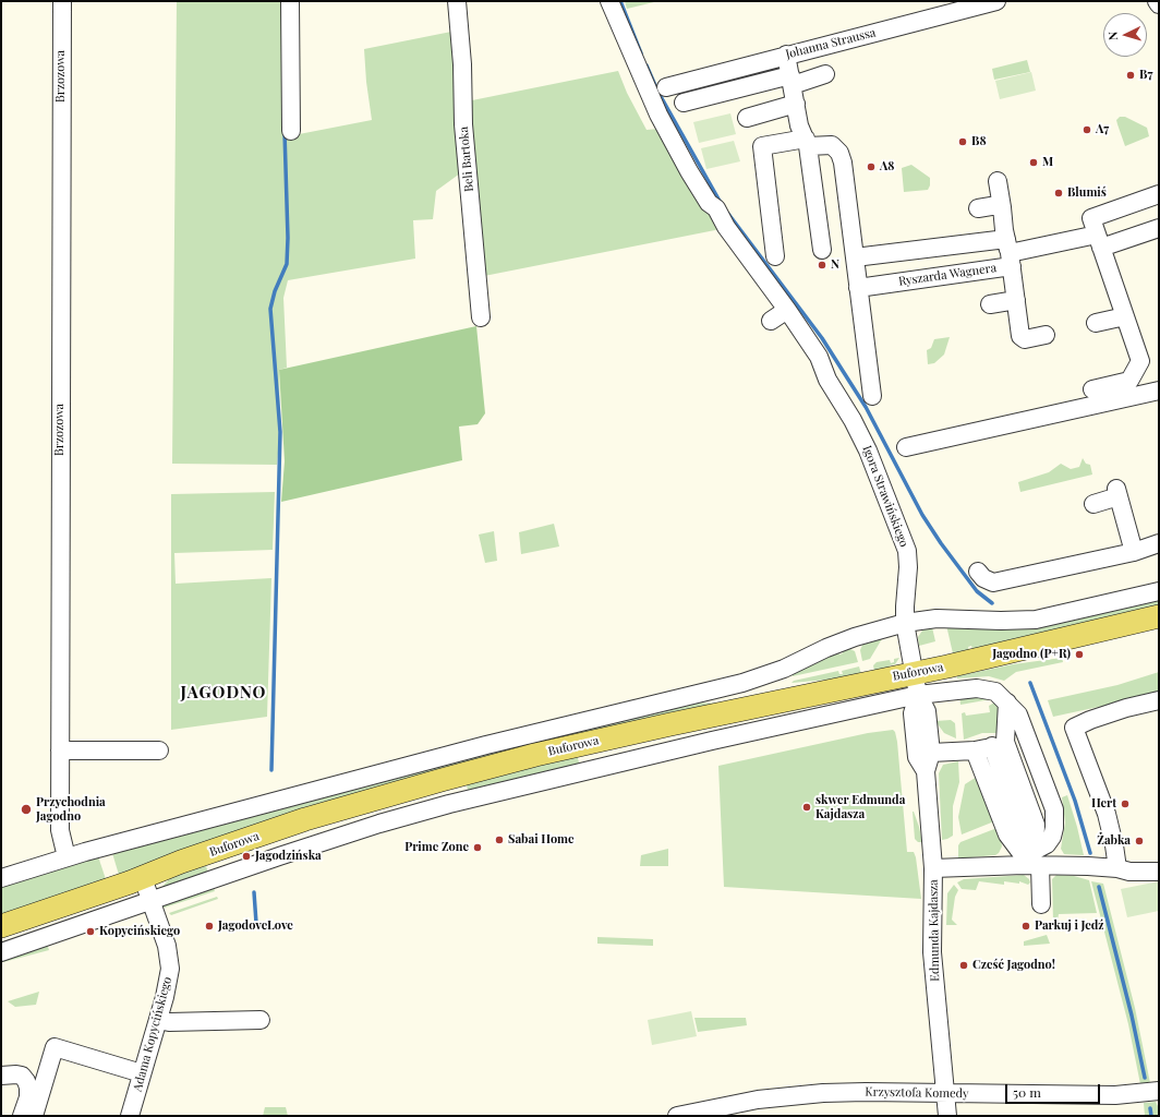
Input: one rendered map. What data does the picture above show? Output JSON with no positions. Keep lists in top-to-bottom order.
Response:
{
  "streets": {
    "main road": ["Buforowa"],
    "street": [
      "Johanna Straussa",
      "Brzozowa",
      "Beli Bartoka",
      "Ryszarda Wagnera",
      "Igora Strawińskiego",
      "Edmunda Kajdasza",
      "Adama Kopycińskiego",
      "Krzysztofa Komedy"
    ]
  },
  "crossings": [
    ["Brzozowa", "Buforowa"],
    ["Igora Strawińskiego", "Buforowa"],
    ["Igora Strawińskiego", "Edmunda Kajdasza"],
    ["Buforowa", "Edmunda Kajdasza"],
    ["Buforowa", "Adama Kopycińskiego"],
    ["Edmunda Kajdasza", "Krzysztofa Komedy"]
  ],
  "districts": ["JAGODNO"],
  "places": [
    "B7",
    "A7",
    "B8",
    "M",
    "A8",
    "Blumiś",
    "N",
    "Jagodno (P+R)",
    "Hert",
    "skwer Edmunda Kajdasza",
    "Przychodnia Jagodno",
    "Sabai Home",
    "Żabka",
    "Prime Zone",
    "Jagodzińska",
    "JagodoveLove",
    "Parkuj i Jedź",
    "Kopycińskiego",
    "Cześć Jagodno!"
  ],
  "scale_bar": "50 m",
  "north": "left"
}
